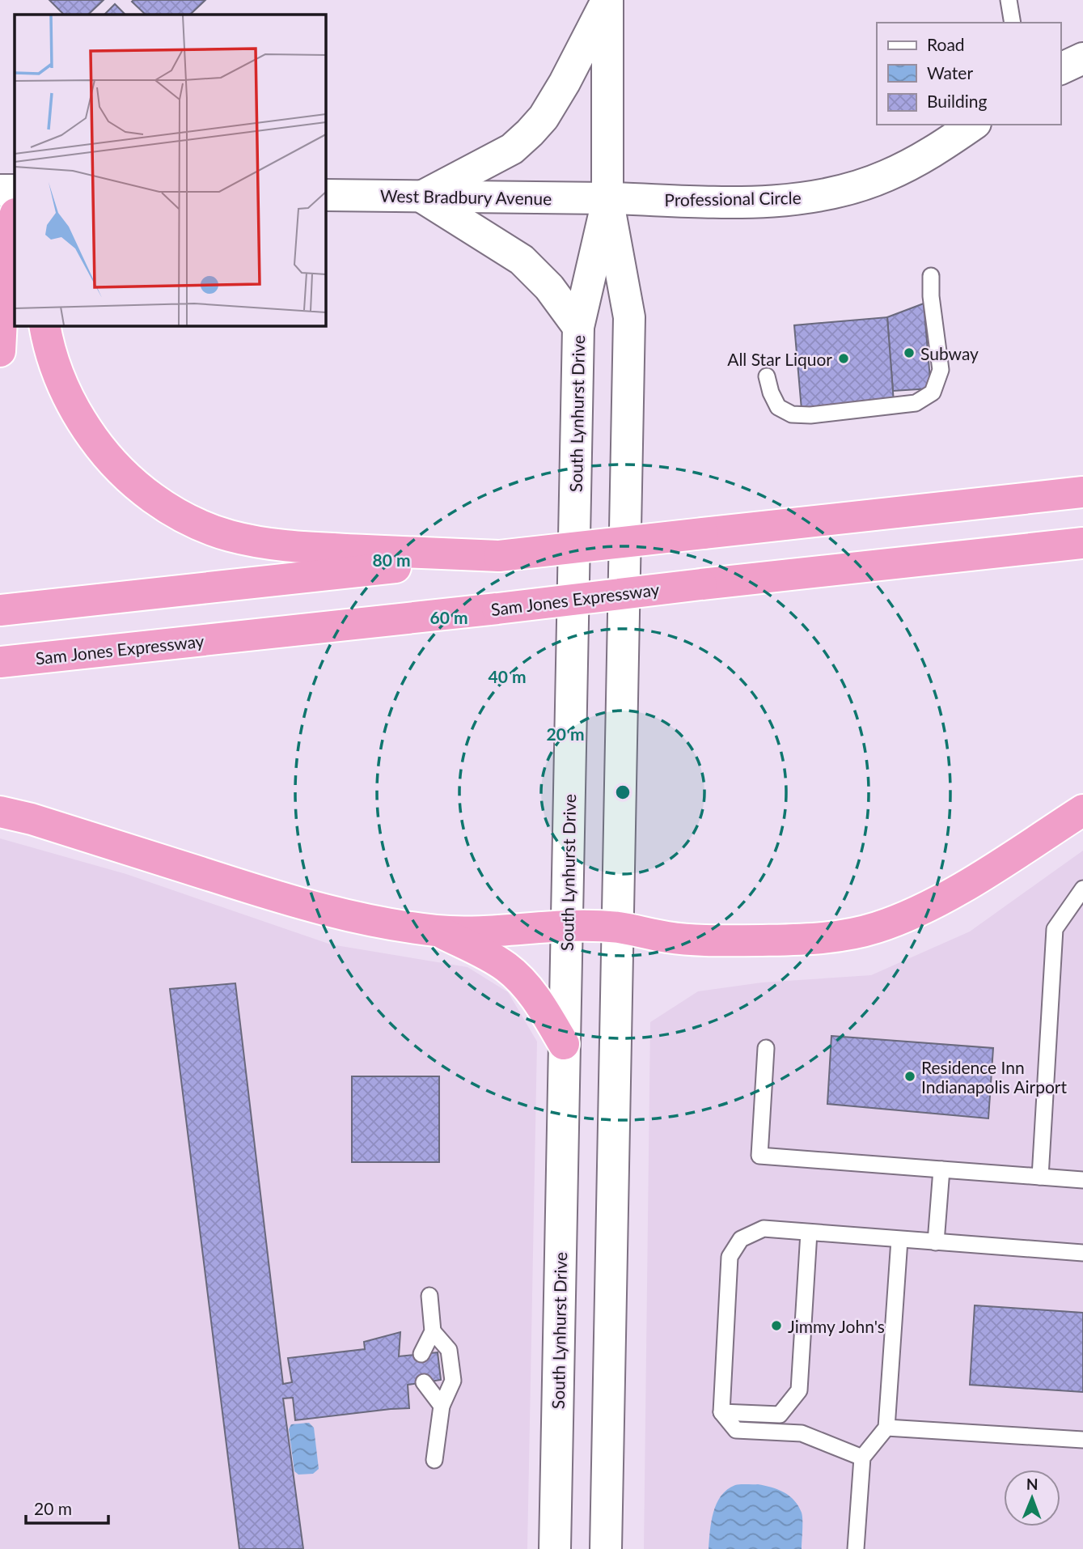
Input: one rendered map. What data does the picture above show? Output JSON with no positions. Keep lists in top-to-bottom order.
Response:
{
  "streets": {
    "highway": ["Sam Jones Expressway"],
    "main road": ["West Bradbury Avenue", "Professional Circle", "South Lynhurst Drive"]
  },
  "crossings": [
    ["West Bradbury Avenue", "Professional Circle"],
    ["West Bradbury Avenue", "South Lynhurst Drive"],
    ["Professional Circle", "South Lynhurst Drive"]
  ],
  "places": [
    "Subway",
    "All Star Liquor",
    "Residence Inn Indianapolis Airport",
    "Jimmy John's"
  ],
  "legend": ["Road", "Water", "Building"],
  "scale_bar": "20 m",
  "north": "top",
  "rings": [
    "80 m",
    "60 m",
    "40 m",
    "20 m"
  ]
}
